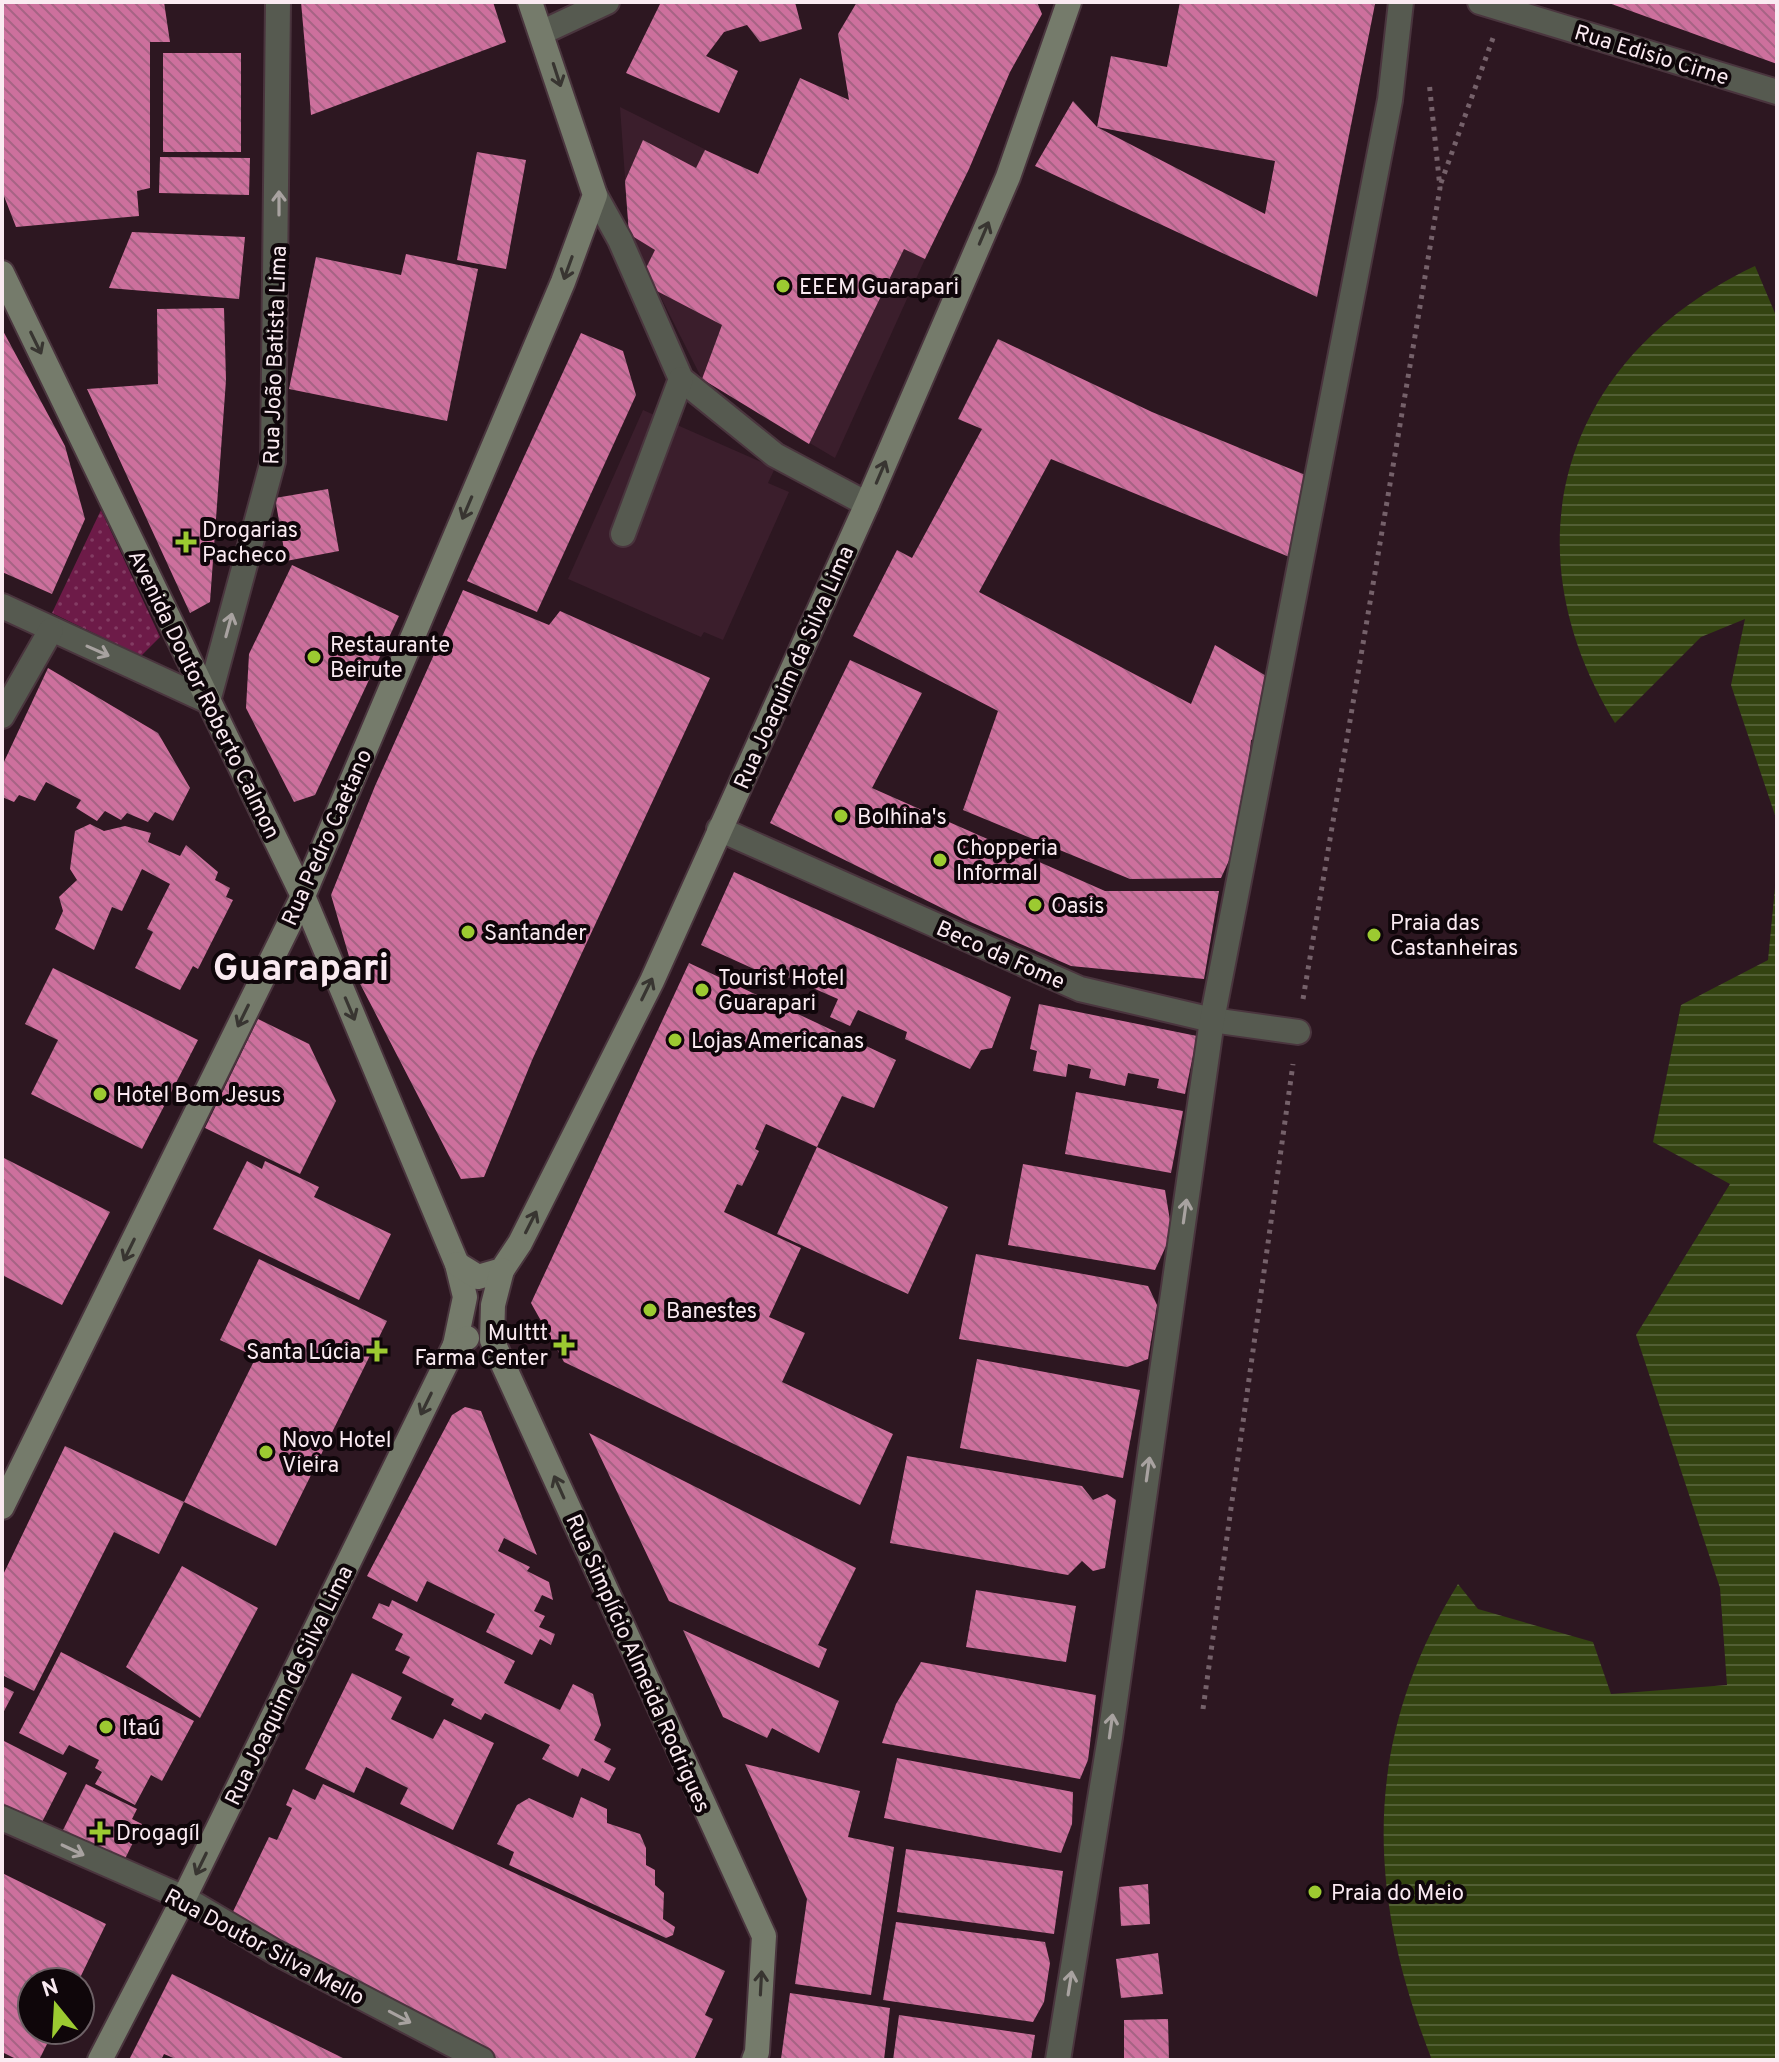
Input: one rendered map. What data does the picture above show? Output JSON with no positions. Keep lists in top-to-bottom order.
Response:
{
  "streets": {
    "street": [
      "Rua Edisio Cirne",
      "Rua João Batista Lima",
      "Rua Joaquim da Silva Lima",
      "Avenida Doutor Roberto Calmon",
      "Rua Pedro Caetano",
      "Beco da Fome",
      "Rua Simplício Almeida Rodrigues",
      "Rua Doutor Silva Mello"
    ]
  },
  "crossings": [
    ["Rua João Batista Lima", "Avenida Doutor Roberto Calmon"],
    ["Rua Joaquim da Silva Lima", "Avenida Doutor Roberto Calmon"],
    ["Rua Joaquim da Silva Lima", "Beco da Fome"],
    ["Rua Joaquim da Silva Lima", "Rua Simplício Almeida Rodrigues"],
    ["Rua Joaquim da Silva Lima", "Rua Doutor Silva Mello"],
    ["Avenida Doutor Roberto Calmon", "Rua Pedro Caetano"]
  ],
  "one_way": [
    "Rua João Batista Lima",
    "Avenida Doutor Roberto Calmon",
    "Rua Pedro Caetano",
    "Rua Simplício Almeida Rodrigues",
    "Rua Doutor Silva Mello"
  ],
  "districts": ["Guarapari"],
  "places": {
    "other": [
      "EEEM Guarapari",
      "Restaurante Beirute",
      "Bolhina's",
      "Chopperia Informal",
      "Oasis",
      "Santander",
      "Praia das Castanheiras",
      "Tourist Hotel Guarapari",
      "Lojas Americanas",
      "Hotel Bom Jesus",
      "Banestes",
      "Novo Hotel Vieira",
      "Itaú",
      "Praia do Meio"
    ],
    "health": [
      "Drogarias Pacheco",
      "Multtt Farma Center",
      "Santa Lúcia",
      "Drogagíl"
    ]
  },
  "north": "top"
}
